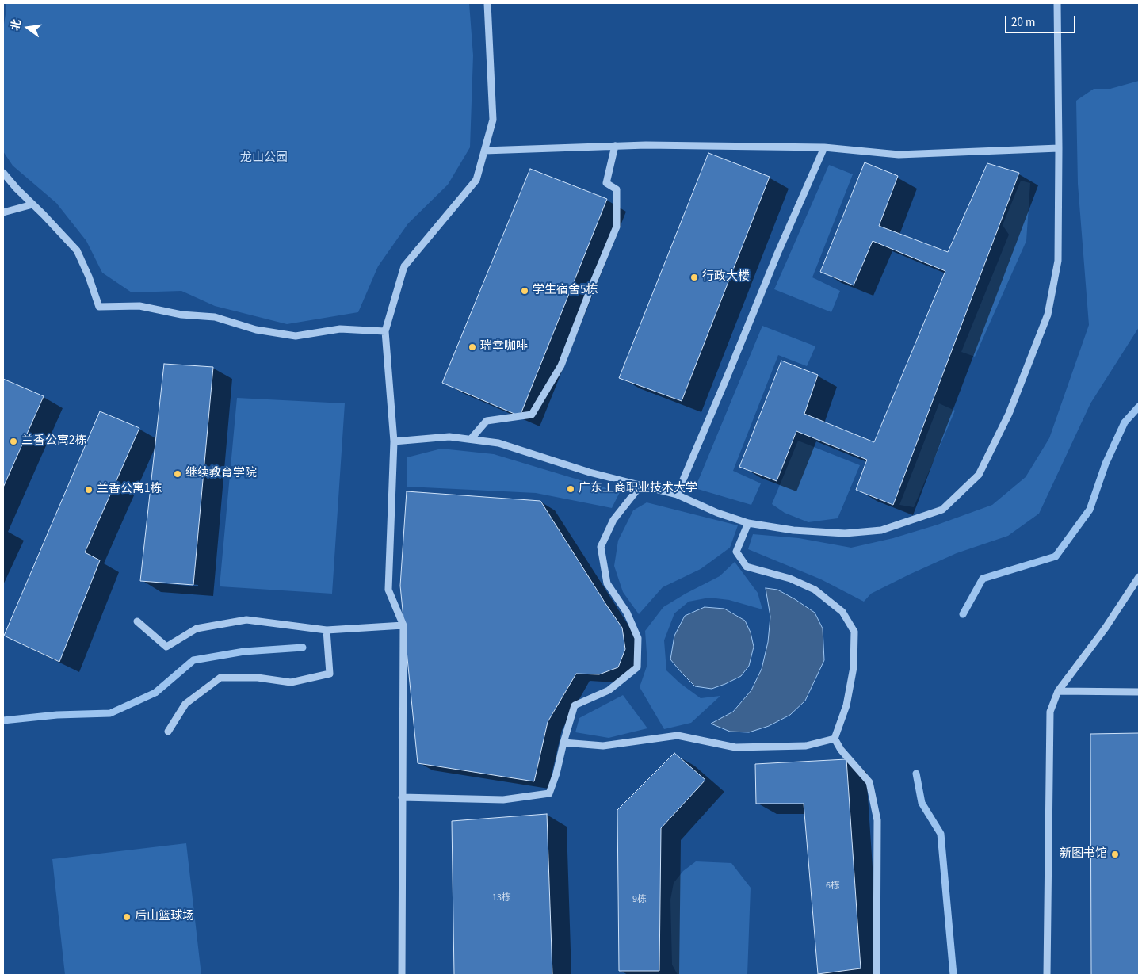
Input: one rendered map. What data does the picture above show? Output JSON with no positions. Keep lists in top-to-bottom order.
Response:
{
  "parks": ["龙山公园"],
  "places": [
    "行政大楼",
    "学生宿舍5栋",
    "瑞幸咖啡",
    "兰香公寓2栋",
    "继续教育学院",
    "广东工商职业技术大学",
    "兰香公寓1栋",
    "新图书馆",
    "后山篮球场"
  ],
  "house_numbers": ["6栋", "13栋", "9栋"],
  "scale_bar": "20 m",
  "north": "left"
}
